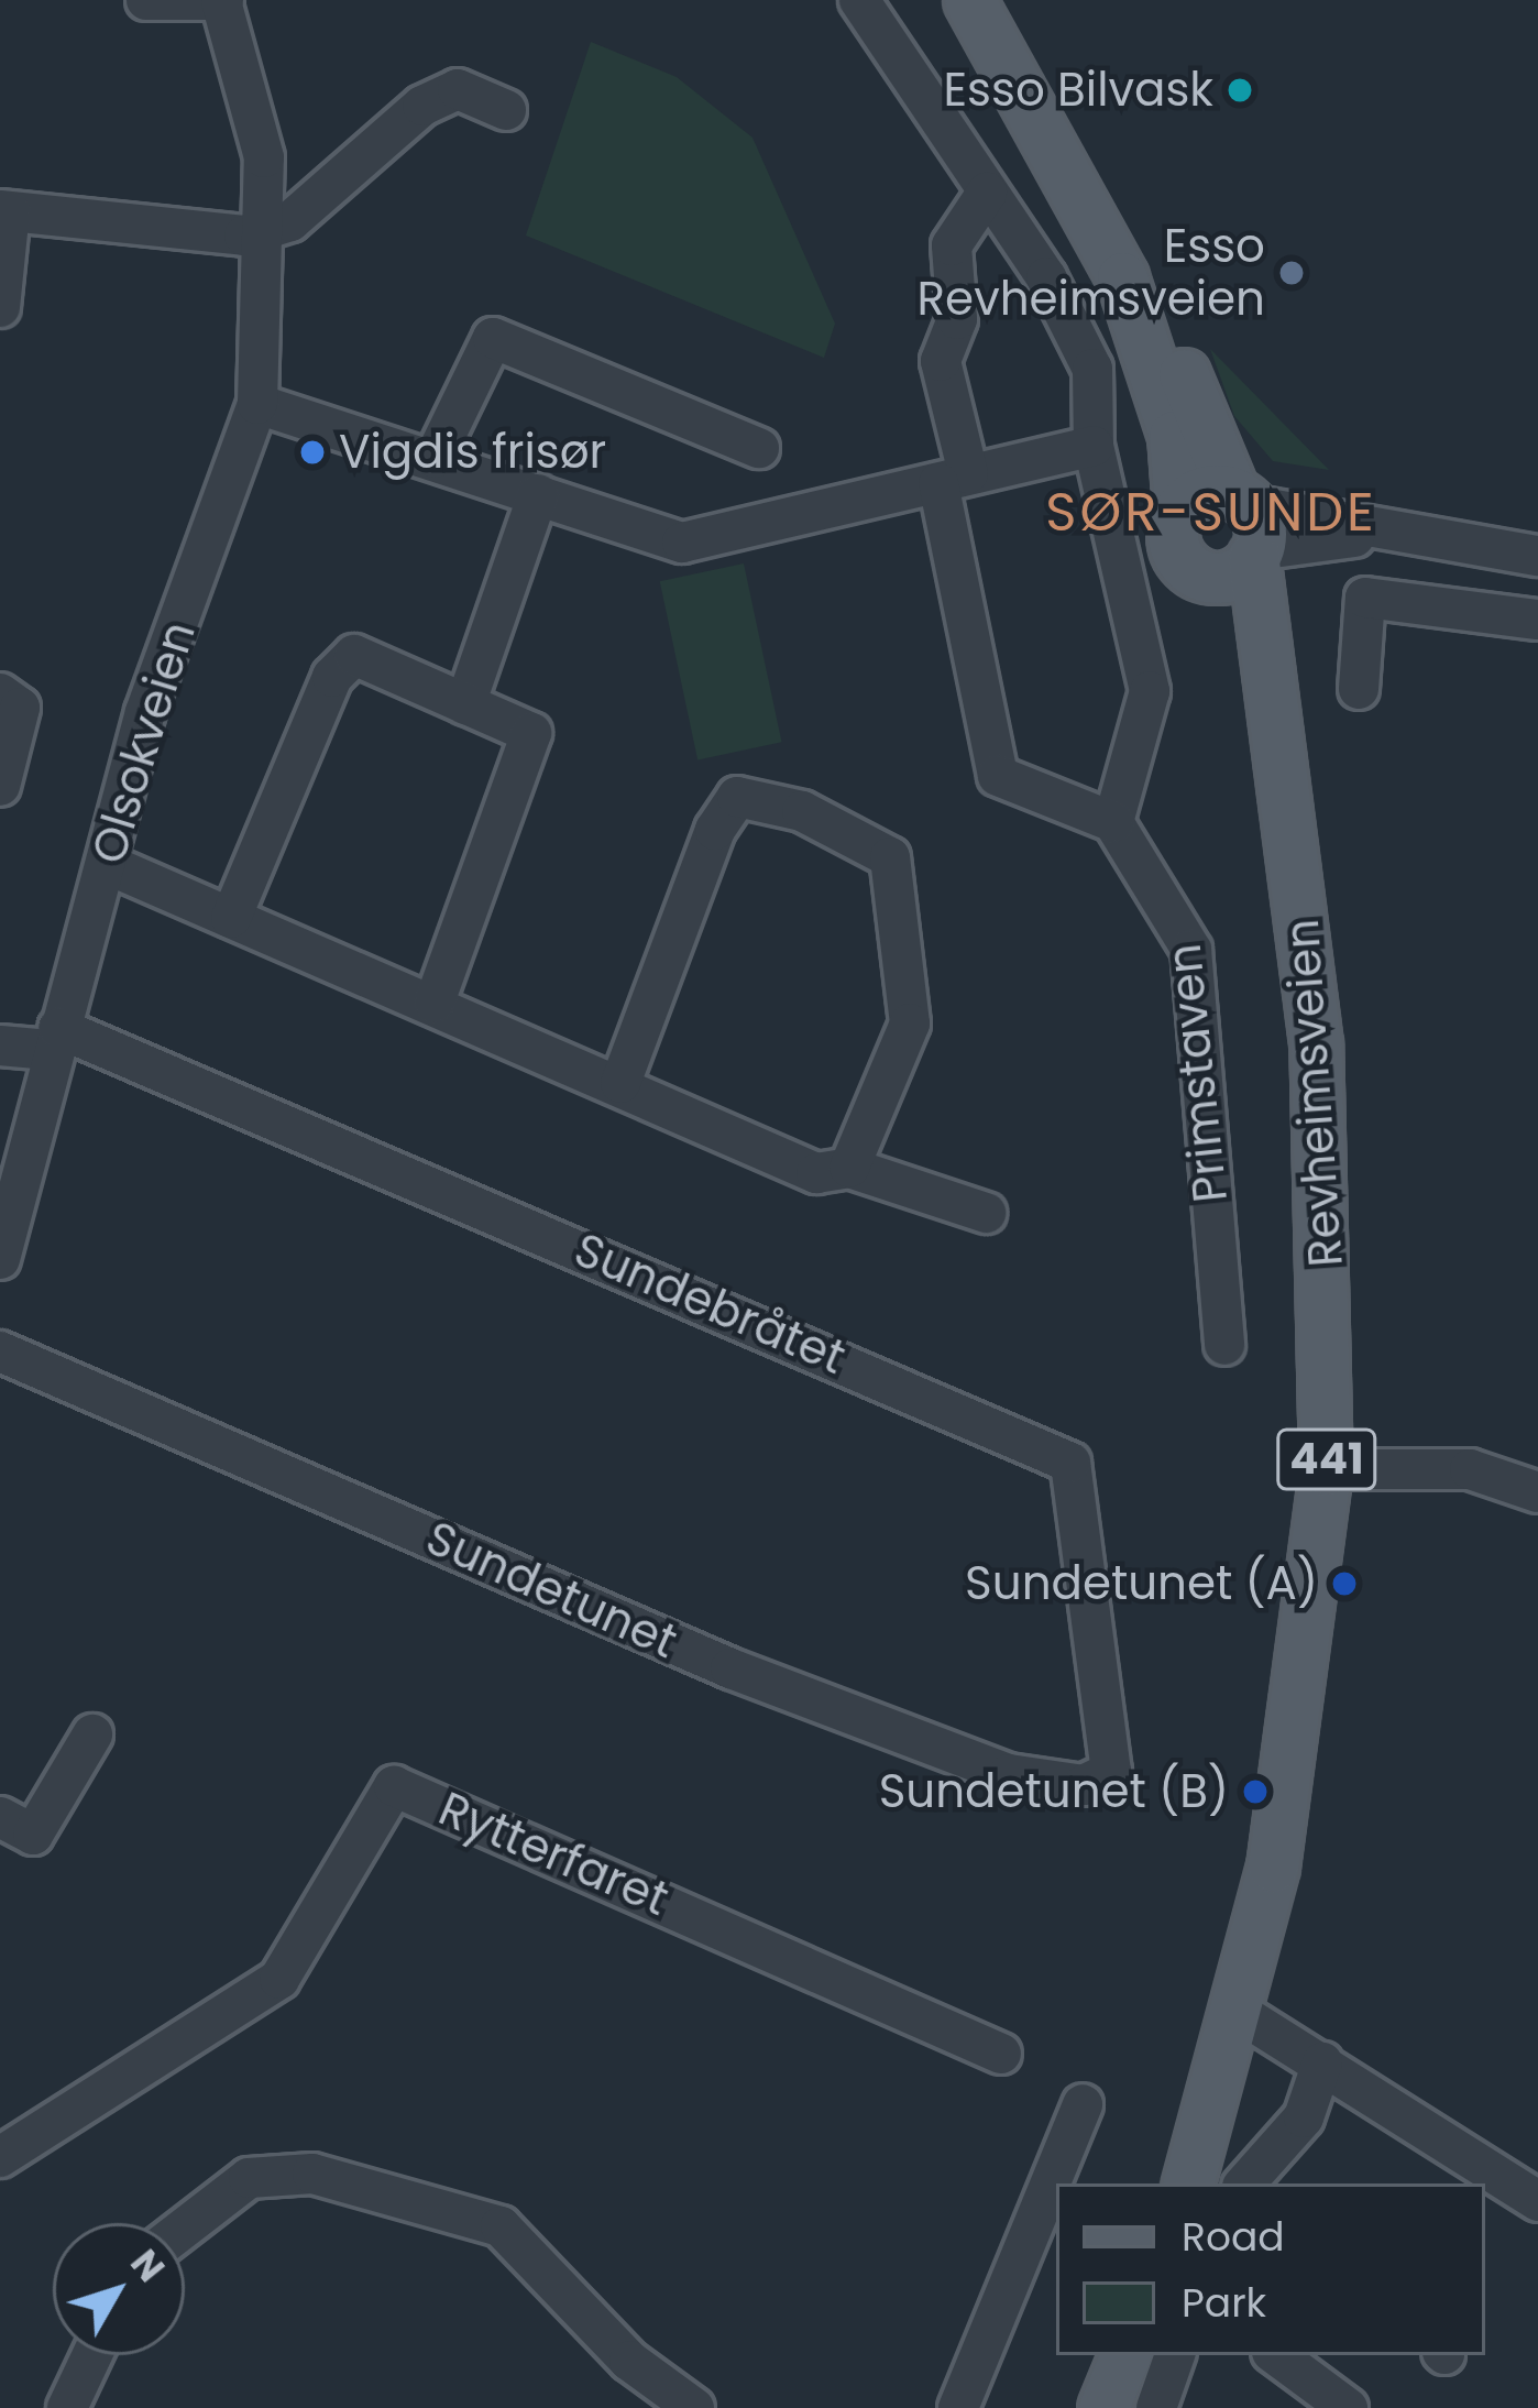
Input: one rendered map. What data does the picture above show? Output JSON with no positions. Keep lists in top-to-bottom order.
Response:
{
  "streets": {
    "main road": ["Revheimsveien", "441"],
    "street": [
      "Olsokveien",
      "Primstaven",
      "Sundebråtet",
      "Sundetunet",
      "Rytterfaret"
    ]
  },
  "crossings": [
    ["Olsokveien", "Sundebråtet"],
    ["Revheimsveien", "441"],
    ["Sundebråtet", "Sundetunet"]
  ],
  "districts": ["SØR-SUNDE"],
  "places": [
    "Esso Bilvask",
    "Esso Revheimsveien",
    "Vigdis frisør",
    "Sundetunet (A)",
    "Sundetunet (B)"
  ],
  "legend": ["Road", "Park"],
  "north": "top right"
}
